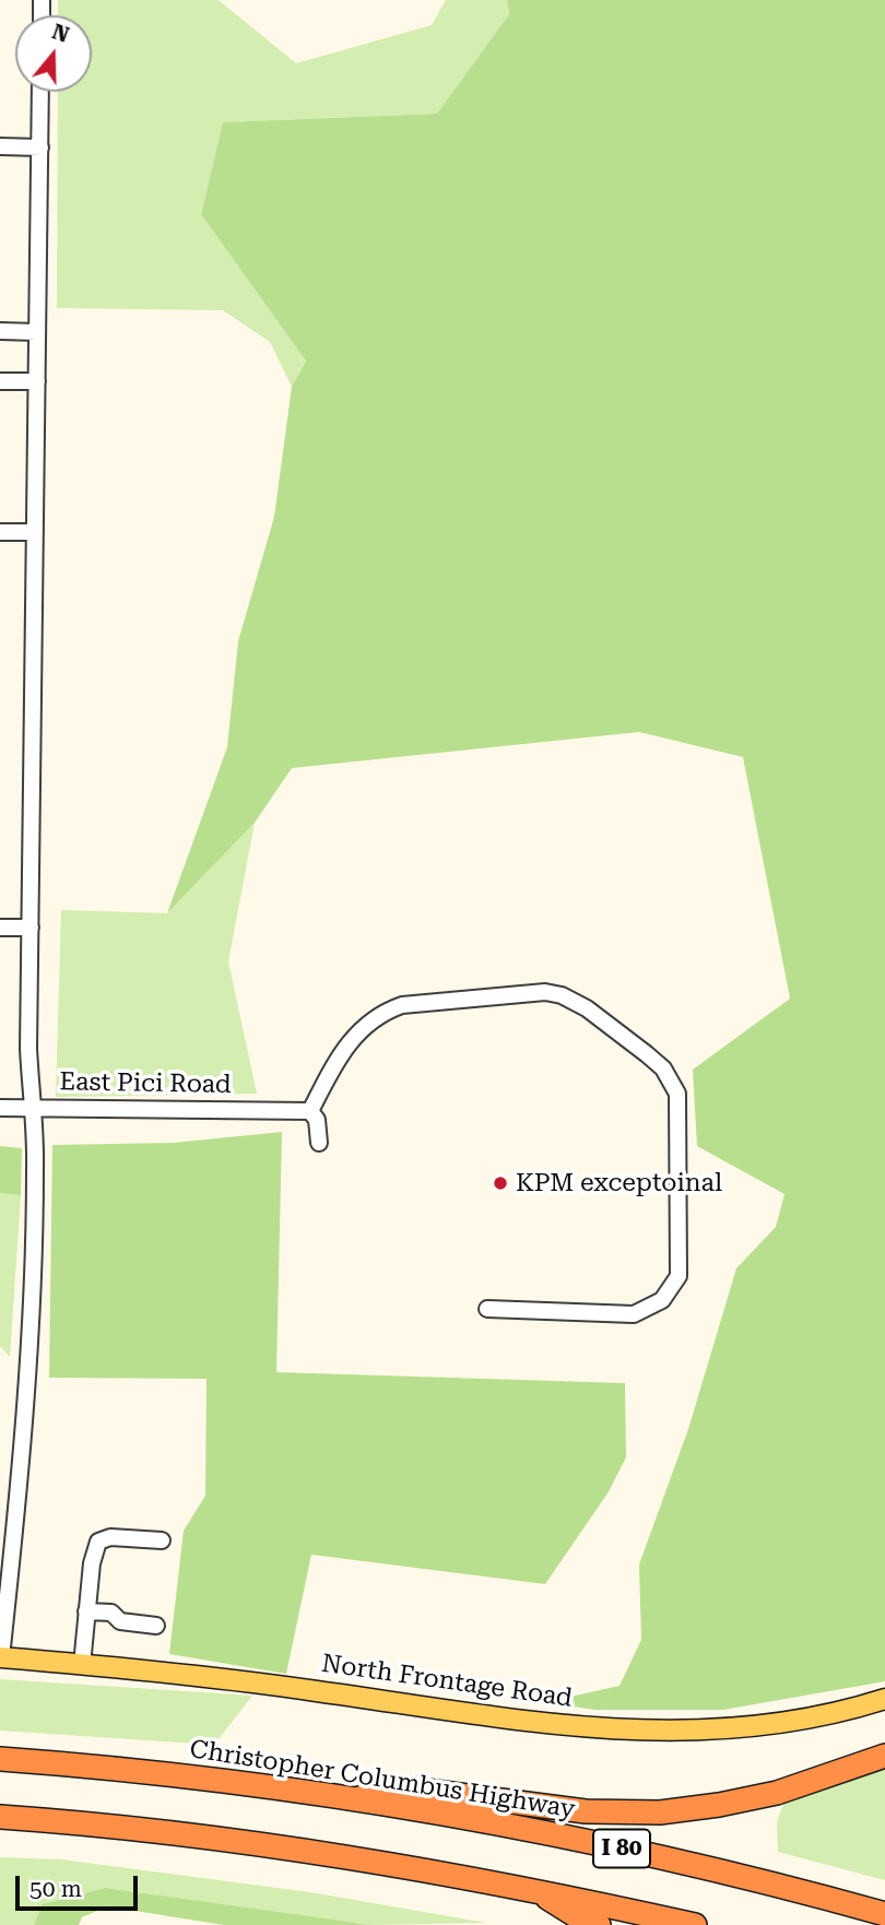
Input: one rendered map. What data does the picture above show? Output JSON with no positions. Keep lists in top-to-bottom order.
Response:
{
  "streets": {
    "highway": ["Christopher Columbus Highway", "I 80"],
    "main road": ["North Frontage Road"],
    "street": ["East Pici Road"]
  },
  "places": ["KPM exceptoinal"],
  "scale_bar": "50 m",
  "north": "top"
}
